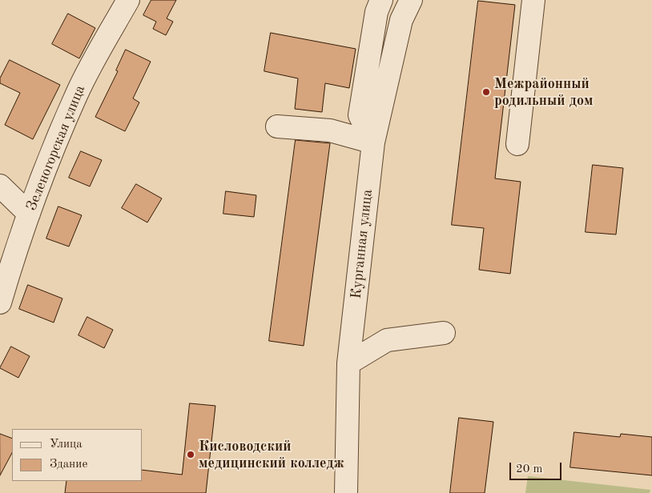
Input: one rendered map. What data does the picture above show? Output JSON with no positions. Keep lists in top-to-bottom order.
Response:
{
  "streets": {
    "street": ["Зеленогорская улица", "Курганная улица"]
  },
  "places": ["Межрайонный родильный дом", "Кисловодский медицинский колледж"],
  "legend": ["Улица", "Здание"],
  "scale_bar": "20 m"
}
